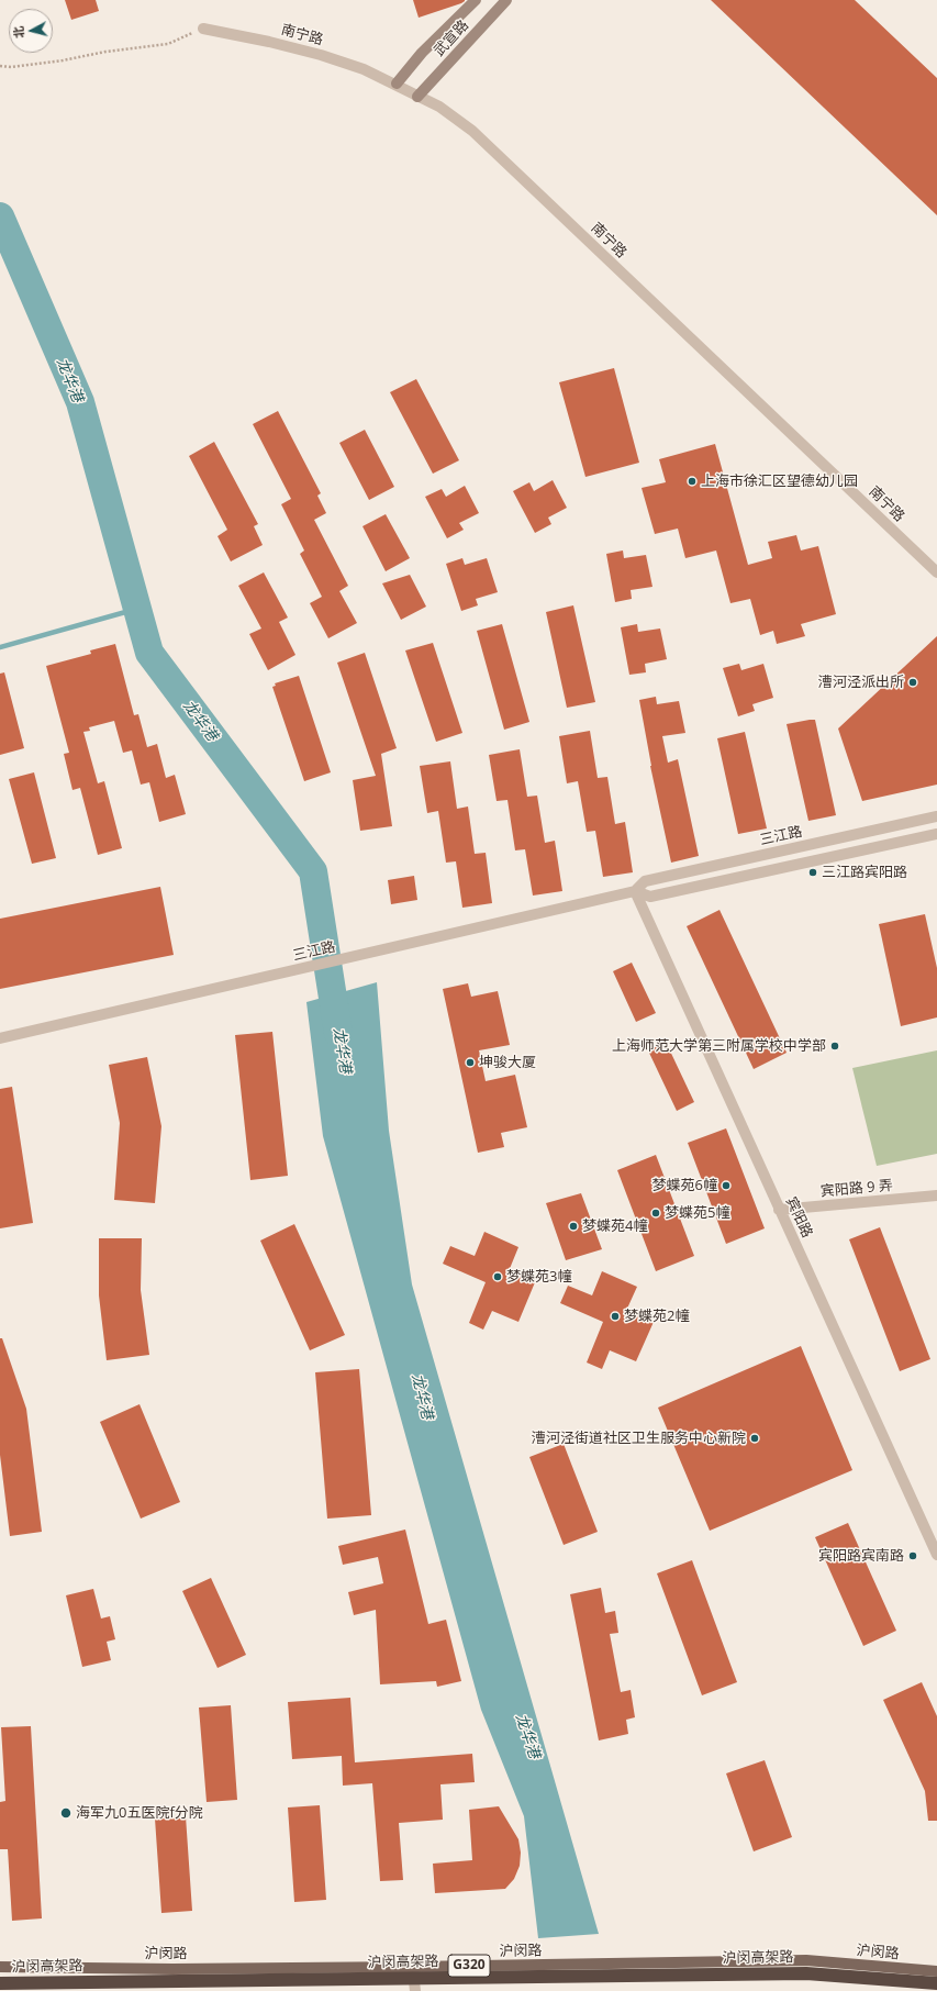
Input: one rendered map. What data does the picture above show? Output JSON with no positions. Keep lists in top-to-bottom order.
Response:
{
  "streets": {
    "highway": ["沪闵高架路"],
    "main road": ["沪闵路", "G320"],
    "street": [
      "南宁路",
      "武宣路",
      "三江路",
      "宾阳路 9 弄",
      "宾阳路"
    ]
  },
  "crossings": [
    ["南宁路", "武宣路"],
    ["三江路", "宾阳路"],
    ["宾阳路 9 弄", "宾阳路"]
  ],
  "water": ["龙华港"],
  "places": [
    "上海市徐汇区望德幼儿园",
    "漕河泾派出所",
    "三江路宾阳路",
    "上海师范大学第三附属学校中学部",
    "坤骏大厦",
    "梦蝶苑6幢",
    "梦蝶苑5幢",
    "梦蝶苑4幢",
    "梦蝶苑3幢",
    "梦蝶苑2幢",
    "漕河泾街道社区卫生服务中心新院",
    "宾阳路宾南路",
    "海军九0五医院f分院"
  ],
  "north": "left"
}
